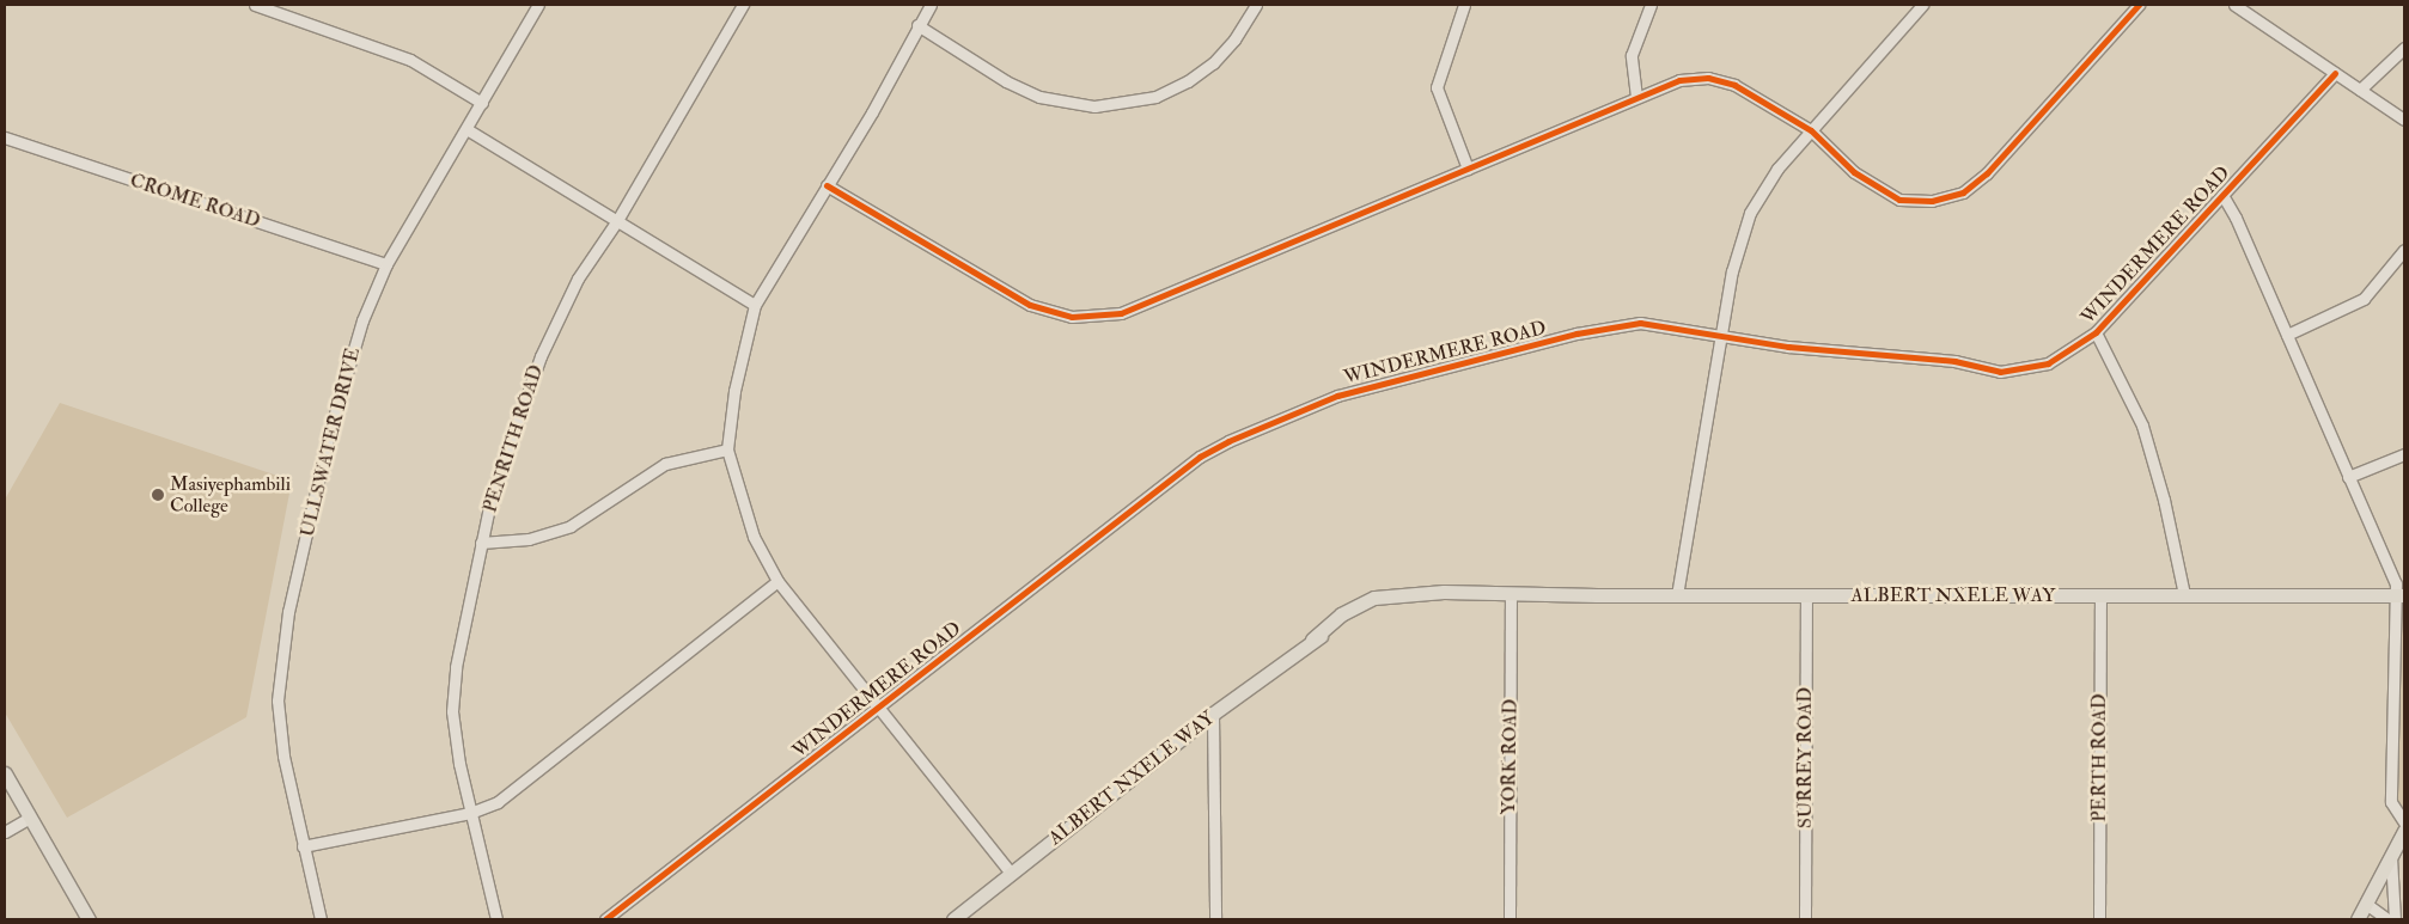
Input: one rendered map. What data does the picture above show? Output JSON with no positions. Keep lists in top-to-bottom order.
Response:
{
  "streets": {
    "main road": ["ALBERT NXELE WAY"],
    "street": [
      "CROME ROAD",
      "WINDERMERE ROAD",
      "PENRITH ROAD",
      "ULLSWATER DRIVE",
      "YORK ROAD",
      "SURREY ROAD",
      "PERTH ROAD"
    ]
  },
  "crossings": [
    ["CROME ROAD", "ULLSWATER DRIVE"],
    ["ALBERT NXELE WAY", "YORK ROAD"],
    ["ALBERT NXELE WAY", "SURREY ROAD"],
    ["ALBERT NXELE WAY", "PERTH ROAD"]
  ],
  "places": ["Masiyephambili College"]
}
